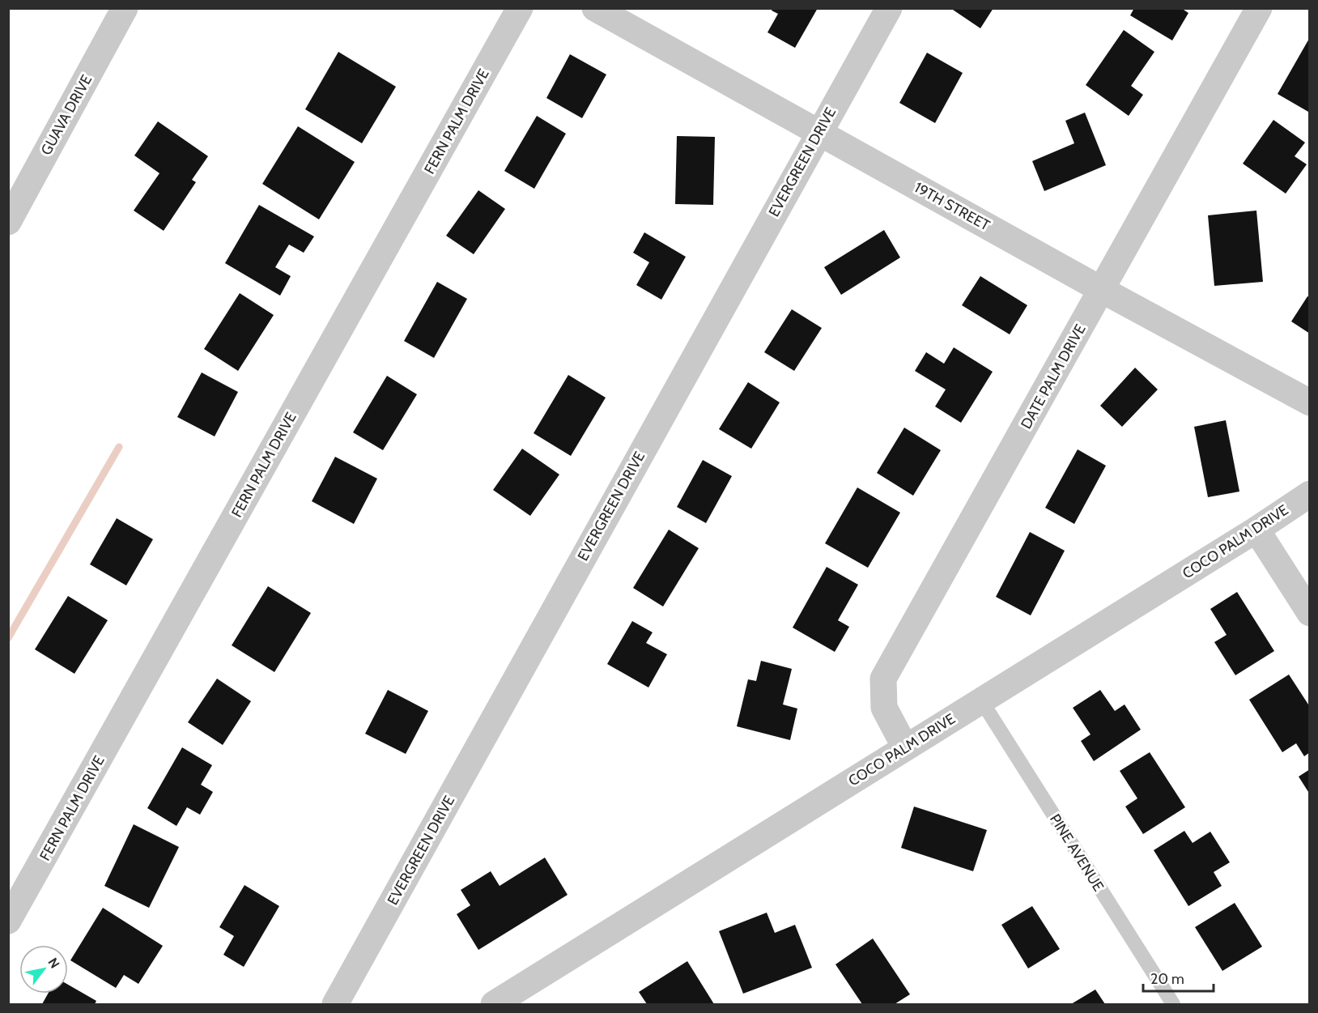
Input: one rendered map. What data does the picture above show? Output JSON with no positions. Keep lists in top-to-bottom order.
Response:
{
  "streets": {
    "street": [
      "GUAVA DRIVE",
      "FERN PALM DRIVE",
      "EVERGREEN DRIVE",
      "19TH STREET",
      "DATE PALM DRIVE",
      "COCO PALM DRIVE"
    ],
    "lane": ["PINE AVENUE"]
  },
  "crossings": [
    ["EVERGREEN DRIVE", "19TH STREET"],
    ["19TH STREET", "DATE PALM DRIVE"],
    ["DATE PALM DRIVE", "COCO PALM DRIVE"],
    ["COCO PALM DRIVE", "PINE AVENUE"]
  ],
  "scale_bar": "20 m",
  "north": "top right"
}
